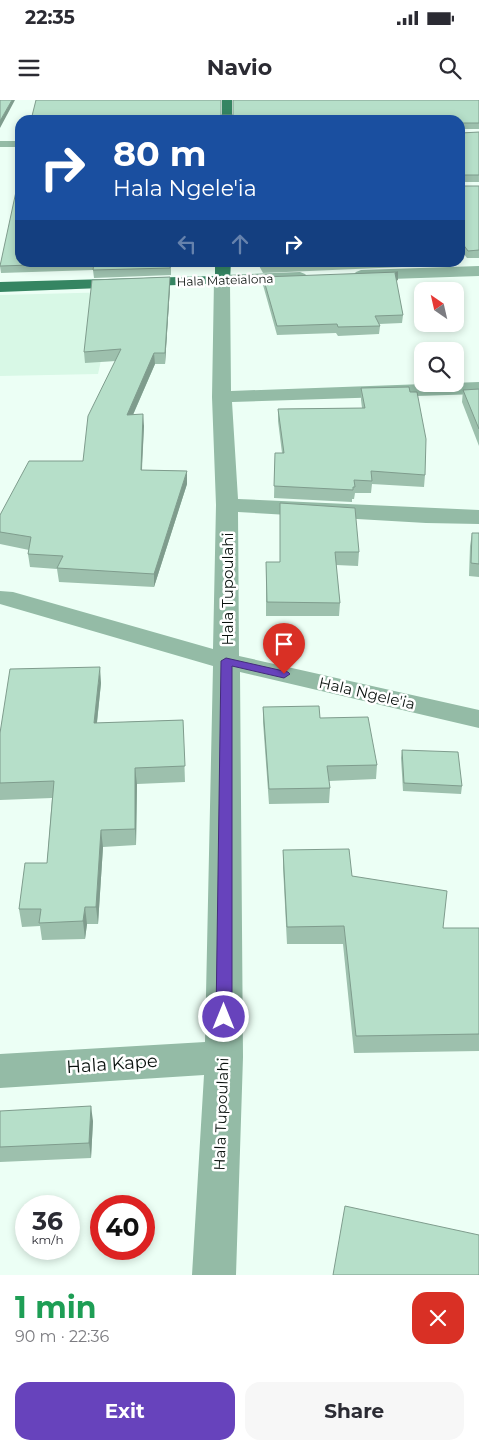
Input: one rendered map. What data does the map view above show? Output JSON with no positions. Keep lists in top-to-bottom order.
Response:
{
  "streets": {
    "main road": ["Hala Mateialona"],
    "street": ["Hala Tupoulahi", "Hala Ngele'ia", "Hala Kape"]
  },
  "crossings": [
    ["Hala Mateialona", "Hala Tupoulahi"],
    ["Hala Tupoulahi", "Hala Ngele'ia"],
    ["Hala Tupoulahi", "Hala Kape"]
  ],
  "north": "top left",
  "page": {
    "status": "22:35",
    "header": "Navio",
    "turn": ["80 m", "Hala Ngele'ia"],
    "speed": "36 km/h",
    "limit": "40",
    "heading": ["1 min", "90 m · 22:36"],
    "buttons": ["Exit", "Share"]
  }
}
